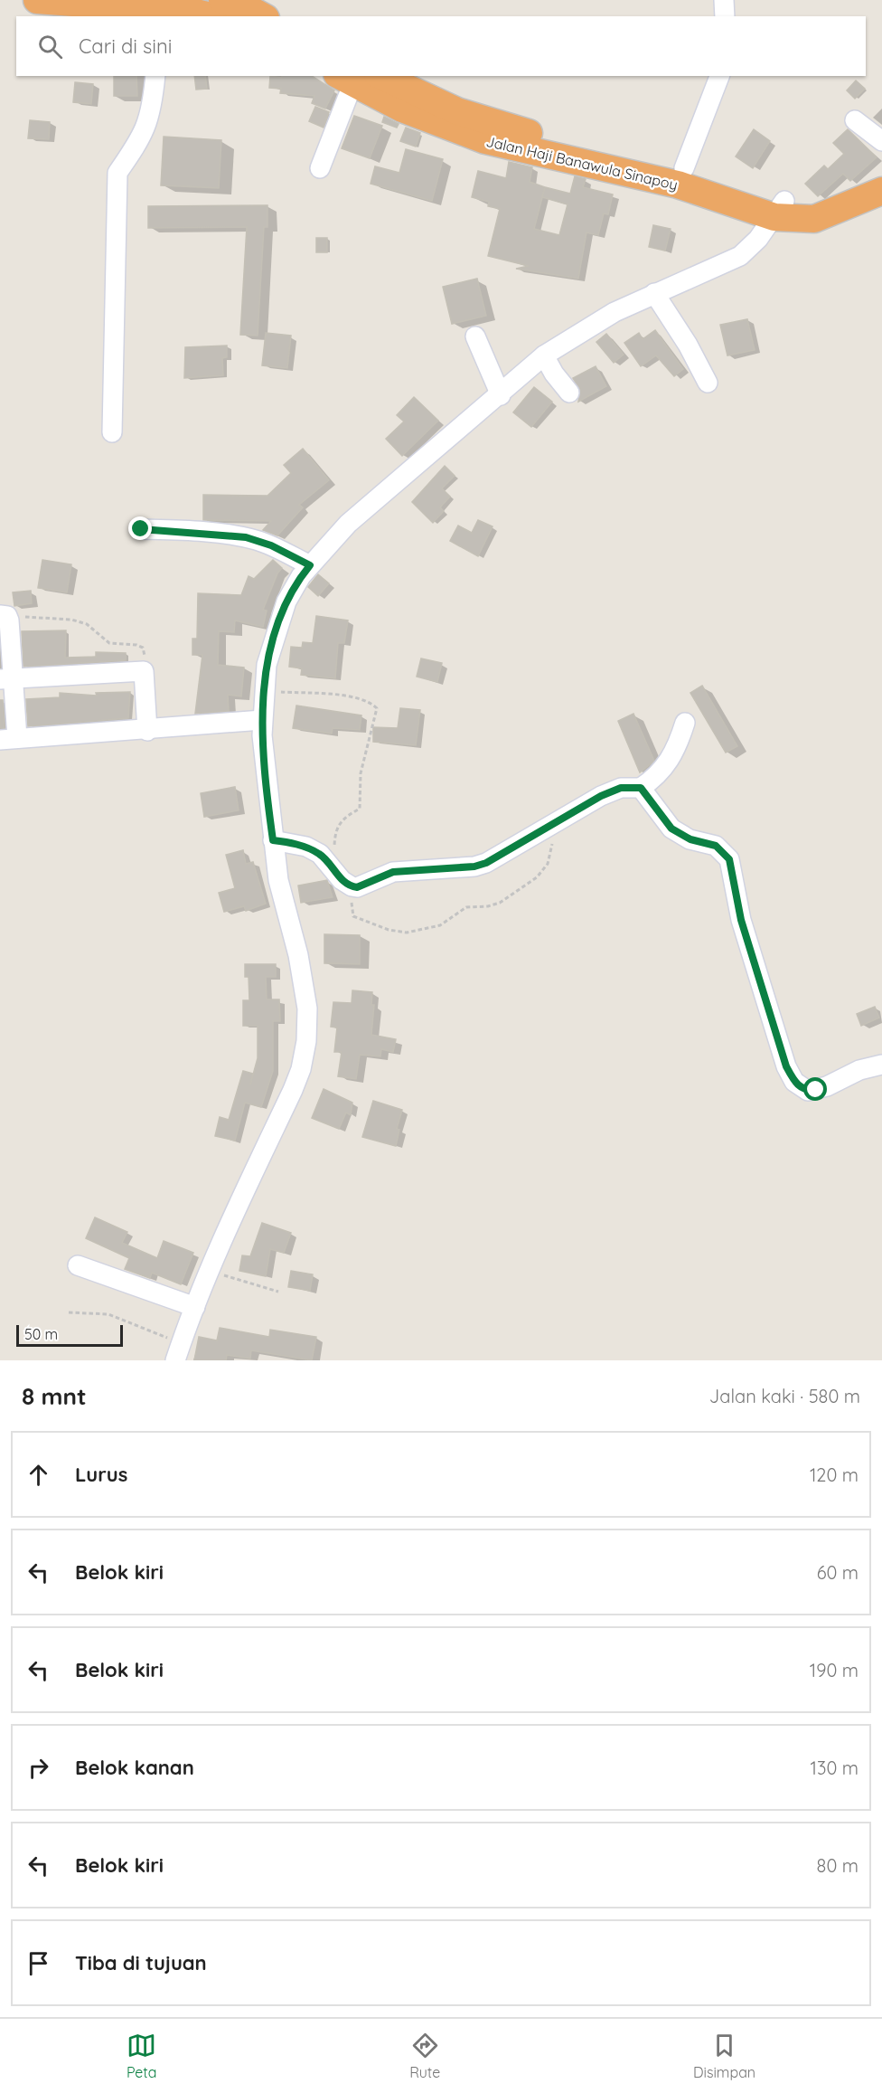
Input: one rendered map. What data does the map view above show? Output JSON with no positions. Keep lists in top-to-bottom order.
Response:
{
  "streets": {
    "highway": ["Jalan Haji Banawula Sinapoy"]
  },
  "scale_bar": "50 m",
  "page": {
    "search": "Cari di sini",
    "scale": "50 m",
    "heading": ["8 mnt", "Jalan kaki · 580 m"],
    "list": [
      ["Lurus", "120 m"],
      ["Belok kiri", "60 m"],
      ["Belok kiri", "190 m"],
      ["Belok kanan", "130 m"],
      ["Belok kiri", "80 m"],
      "Tiba di tujuan"
    ],
    "nav": ["Peta", "Rute", "Disimpan"]
  }
}
